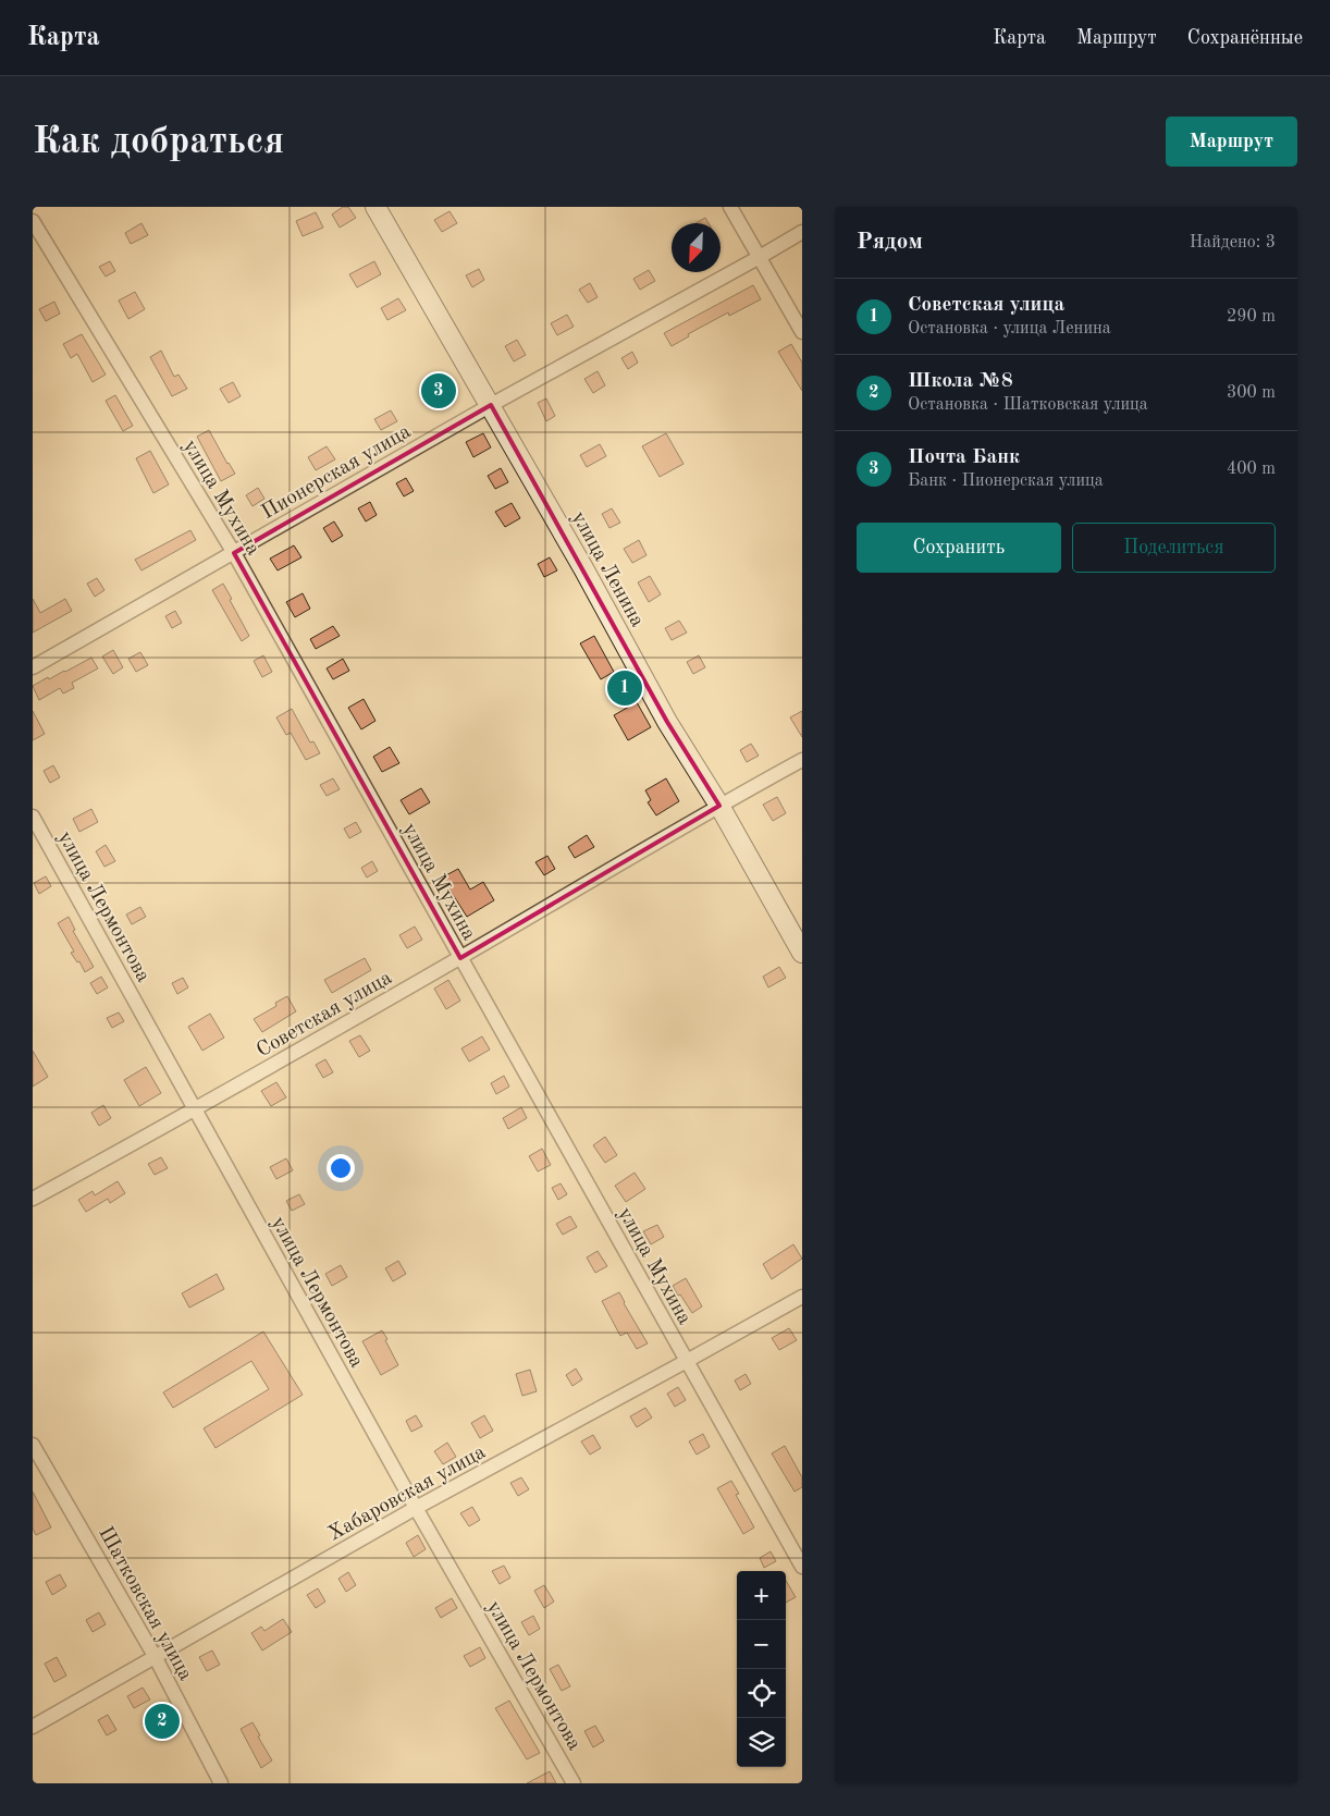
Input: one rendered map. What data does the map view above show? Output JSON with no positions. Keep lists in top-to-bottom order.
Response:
{
  "streets": {
    "main road": ["улица Ленина"],
    "street": [
      "Пионерская улица",
      "улица Мухина",
      "улица Лермонтова",
      "Советская улица",
      "Хабаровская улица",
      "Шатковская улица"
    ]
  },
  "crossings": [
    ["Пионерская улица", "улица Мухина"],
    ["Пионерская улица", "улица Ленина"],
    ["улица Мухина", "Советская улица"],
    ["улица Мухина", "Хабаровская улица"],
    ["улица Ленина", "Советская улица"],
    ["улица Лермонтова", "Советская улица"],
    ["улица Лермонтова", "Хабаровская улица"],
    ["Хабаровская улица", "Шатковская улица"]
  ],
  "north": "bottom left",
  "page": {
    "header": "Карта",
    "nav": ["Карта", "Маршрут", "Сохранённые"],
    "buttons": [
      "Маршрут",
      ["Сохранить", "Поделиться"]
    ],
    "title": "Как добраться",
    "heading": ["Рядом", "Найдено: 3"],
    "list": [
      {
        "mark": "1",
        "name": "Советская улица",
        "note": "Остановка · улица Ленина",
        "value": "290 m"
      },
      {
        "mark": "2",
        "name": "Школа №8",
        "note": "Остановка · Шатковская улица",
        "value": "300 m"
      },
      {
        "mark": "3",
        "name": "Почта Банк",
        "note": "Банк · Пионерская улица",
        "value": "400 m"
      }
    ],
    "pins": ["3", "1", "2"],
    "map_buttons": ["+", "−"]
  }
}
